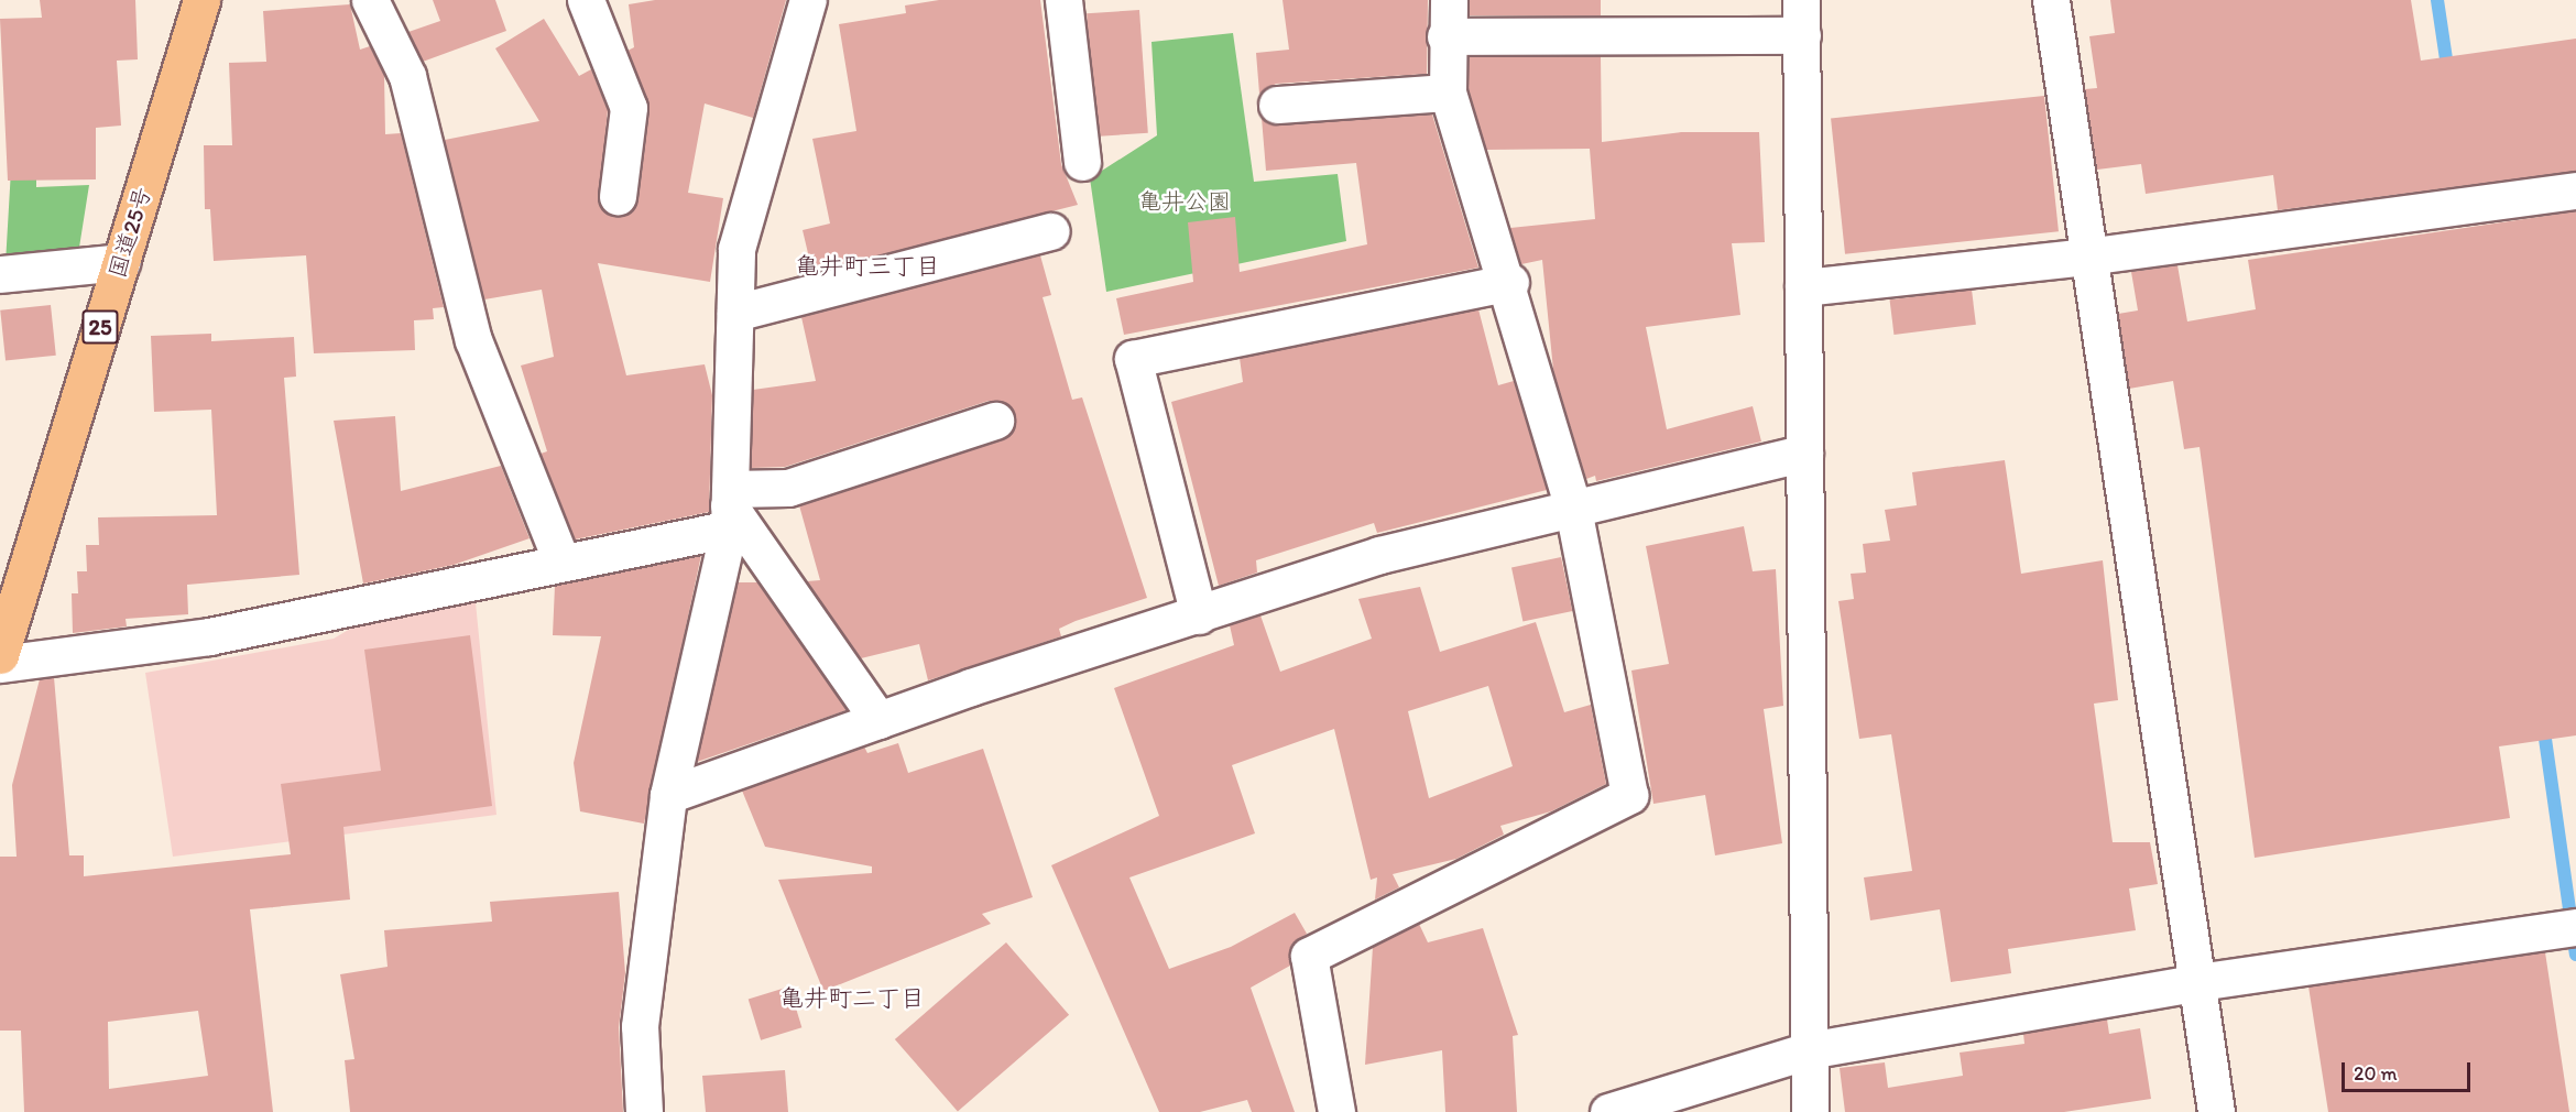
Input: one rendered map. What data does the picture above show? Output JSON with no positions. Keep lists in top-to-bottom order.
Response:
{
  "streets": {
    "highway": ["国道25号", "25"]
  },
  "districts": ["亀井町三丁目", "亀井町二丁目"],
  "parks": ["亀井公園"],
  "scale_bar": "20 m"
}
